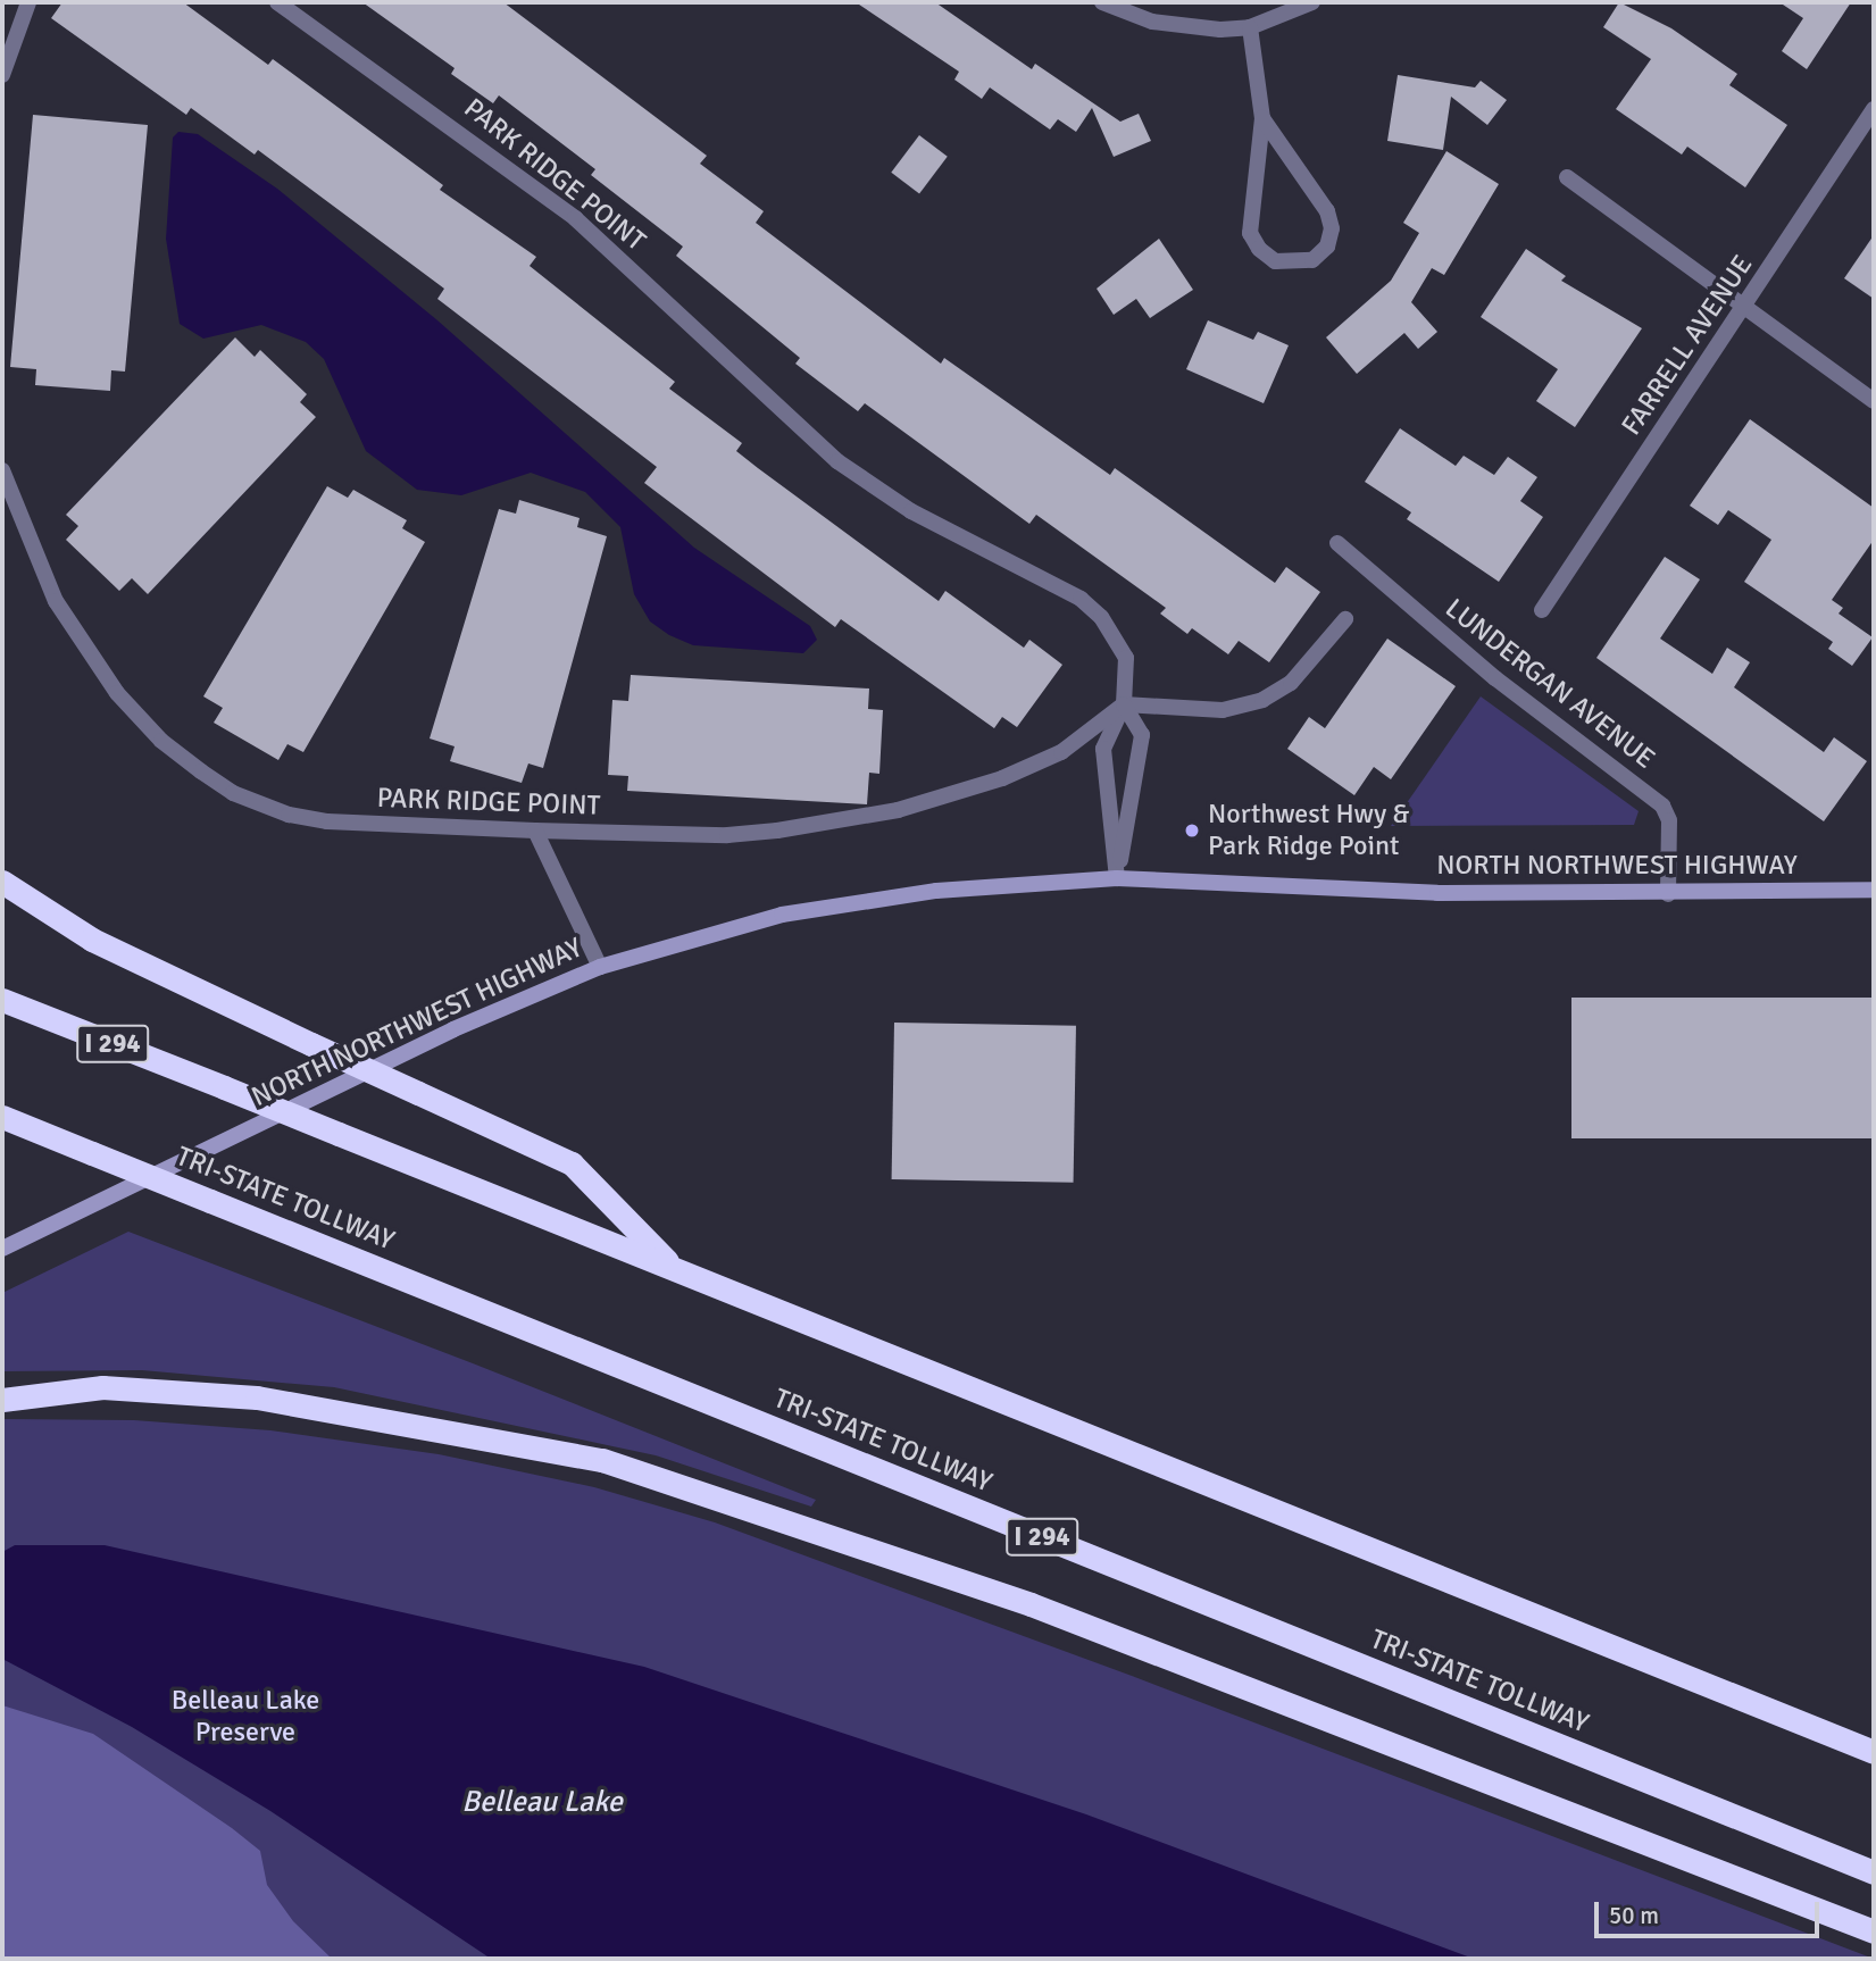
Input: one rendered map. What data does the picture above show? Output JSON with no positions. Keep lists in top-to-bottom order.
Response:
{
  "streets": {
    "highway": ["I 294", "TRI-STATE TOLLWAY"],
    "main road": ["NORTH NORTHWEST HIGHWAY"],
    "street": ["PARK RIDGE POINT", "FARRELL AVENUE", "LUNDERGAN AVENUE"]
  },
  "crossings": [
    ["PARK RIDGE POINT", "NORTH NORTHWEST HIGHWAY"],
    ["LUNDERGAN AVENUE", "NORTH NORTHWEST HIGHWAY"]
  ],
  "water": ["Belleau Lake"],
  "parks": ["Belleau Lake Preserve"],
  "places": ["Northwest Hwy & Park Ridge Point"],
  "scale_bar": "50 m"
}
